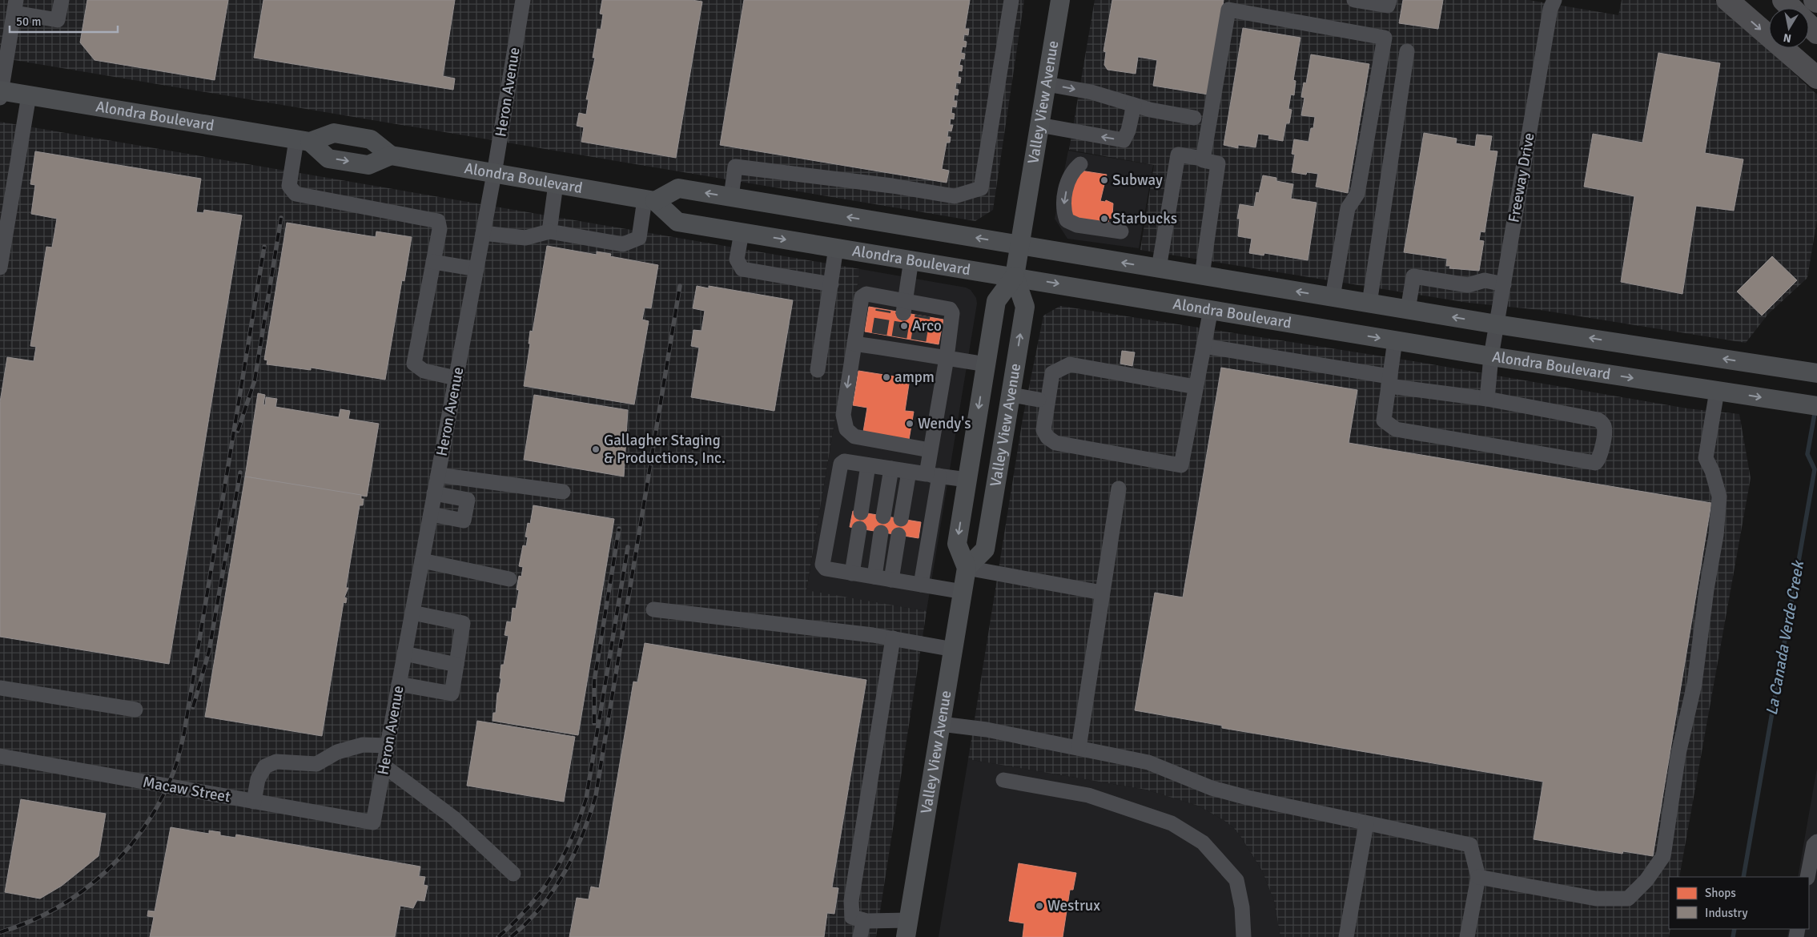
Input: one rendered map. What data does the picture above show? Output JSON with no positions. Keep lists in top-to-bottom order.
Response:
{
  "streets": {
    "main road": ["Valley View Avenue", "Alondra Boulevard"],
    "street": ["Heron Avenue", "Freeway Drive", "Macaw Street"]
  },
  "crossings": [
    ["Heron Avenue", "Alondra Boulevard"],
    ["Heron Avenue", "Macaw Street"],
    ["Valley View Avenue", "Alondra Boulevard"],
    ["Alondra Boulevard", "Freeway Drive"]
  ],
  "water": ["La Canada Verde Creek"],
  "places": [
    "Subway",
    "Starbucks",
    "Arco",
    "ampm",
    "Wendy's",
    "Gallagher Staging & Productions, Inc.",
    "Westrux"
  ],
  "legend": ["Shops", "Industry"],
  "scale_bar": "50 m",
  "north": "bottom"
}
